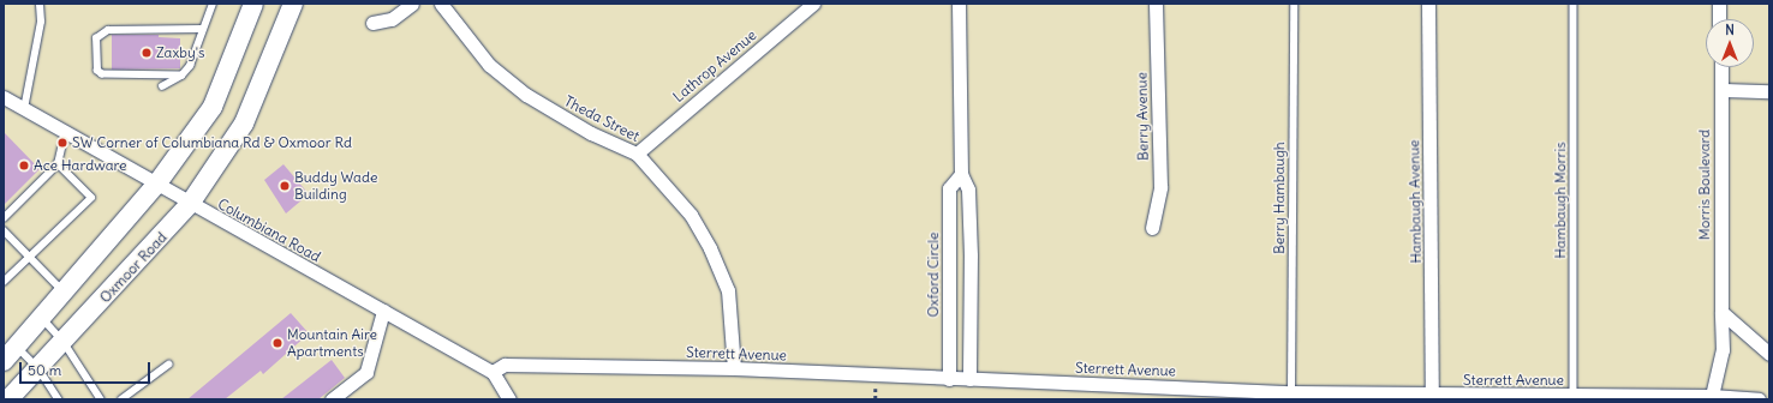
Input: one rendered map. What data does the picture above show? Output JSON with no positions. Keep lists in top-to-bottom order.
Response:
{
  "streets": {
    "main road": ["Oxmoor Road"],
    "street": [
      "Lathrop Avenue",
      "Berry Avenue",
      "Theda Street",
      "Morris Boulevard",
      "Hambaugh Avenue",
      "Columbiana Road",
      "Oxford Circle",
      "Sterrett Avenue"
    ],
    "lane": ["Berry Hambaugh", "Hambaugh Morris"]
  },
  "crossings": [
    ["Lathrop Avenue", "Theda Street"],
    ["Theda Street", "Sterrett Avenue"],
    ["Morris Boulevard", "Sterrett Avenue"],
    ["Berry Hambaugh", "Sterrett Avenue"],
    ["Hambaugh Morris", "Sterrett Avenue"],
    ["Hambaugh Avenue", "Sterrett Avenue"],
    ["Columbiana Road", "Oxmoor Road"],
    ["Columbiana Road", "Sterrett Avenue"],
    ["Oxford Circle", "Sterrett Avenue"]
  ],
  "places": [
    "Zaxby's",
    "SW Corner of Columbiana Rd & Oxmoor Rd",
    "Ace Hardware",
    "Buddy Wade Building",
    "Mountain Aire Apartments"
  ],
  "scale_bar": "50 m",
  "north": "top"
}
